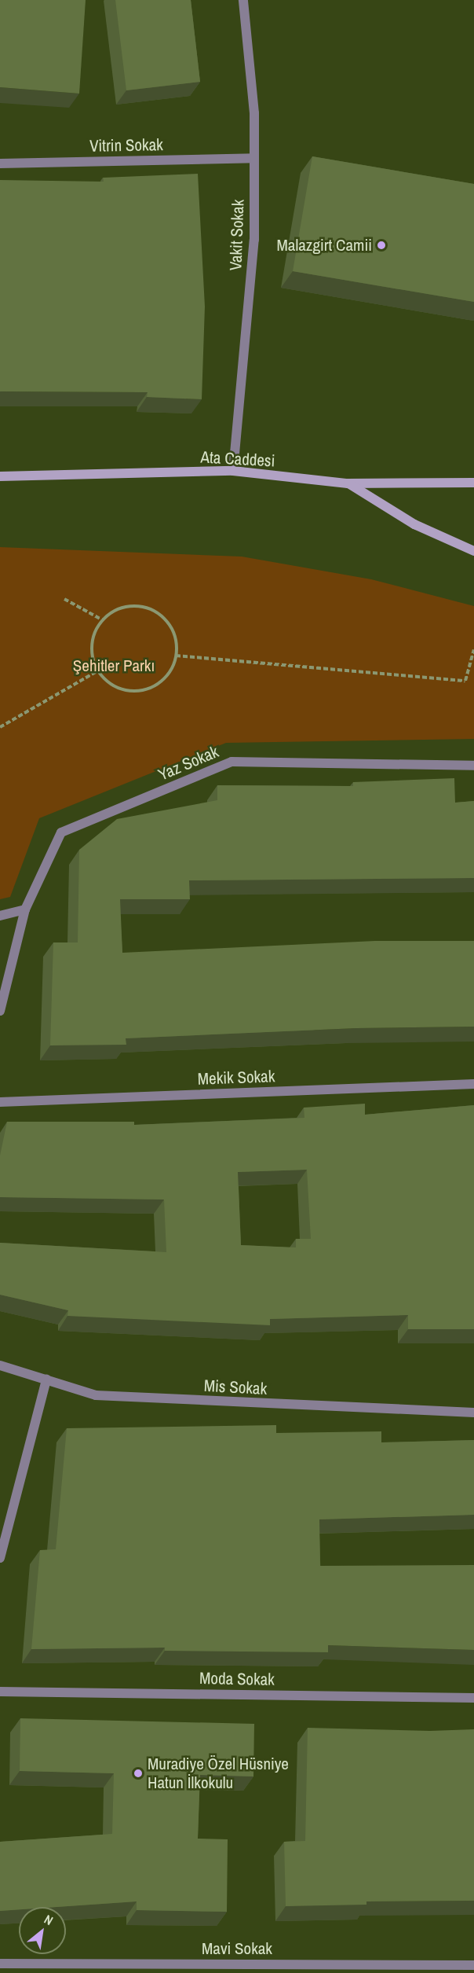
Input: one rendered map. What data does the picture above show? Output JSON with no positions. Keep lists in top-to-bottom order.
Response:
{
  "streets": {
    "main road": ["Ata Caddesi"],
    "street": [
      "Vitrin Sokak",
      "Vakit Sokak",
      "Yaz Sokak",
      "Mekik Sokak",
      "Mis Sokak",
      "Moda Sokak",
      "Mavi Sokak"
    ]
  },
  "crossings": [
    ["Vitrin Sokak", "Vakit Sokak"],
    ["Vakit Sokak", "Ata Caddesi"]
  ],
  "parks": ["Şehitler Parkı"],
  "places": ["Malazgirt Camii", "Muradiye Özel Hüsniye Hatun İlkokulu"],
  "north": "top right"
}
